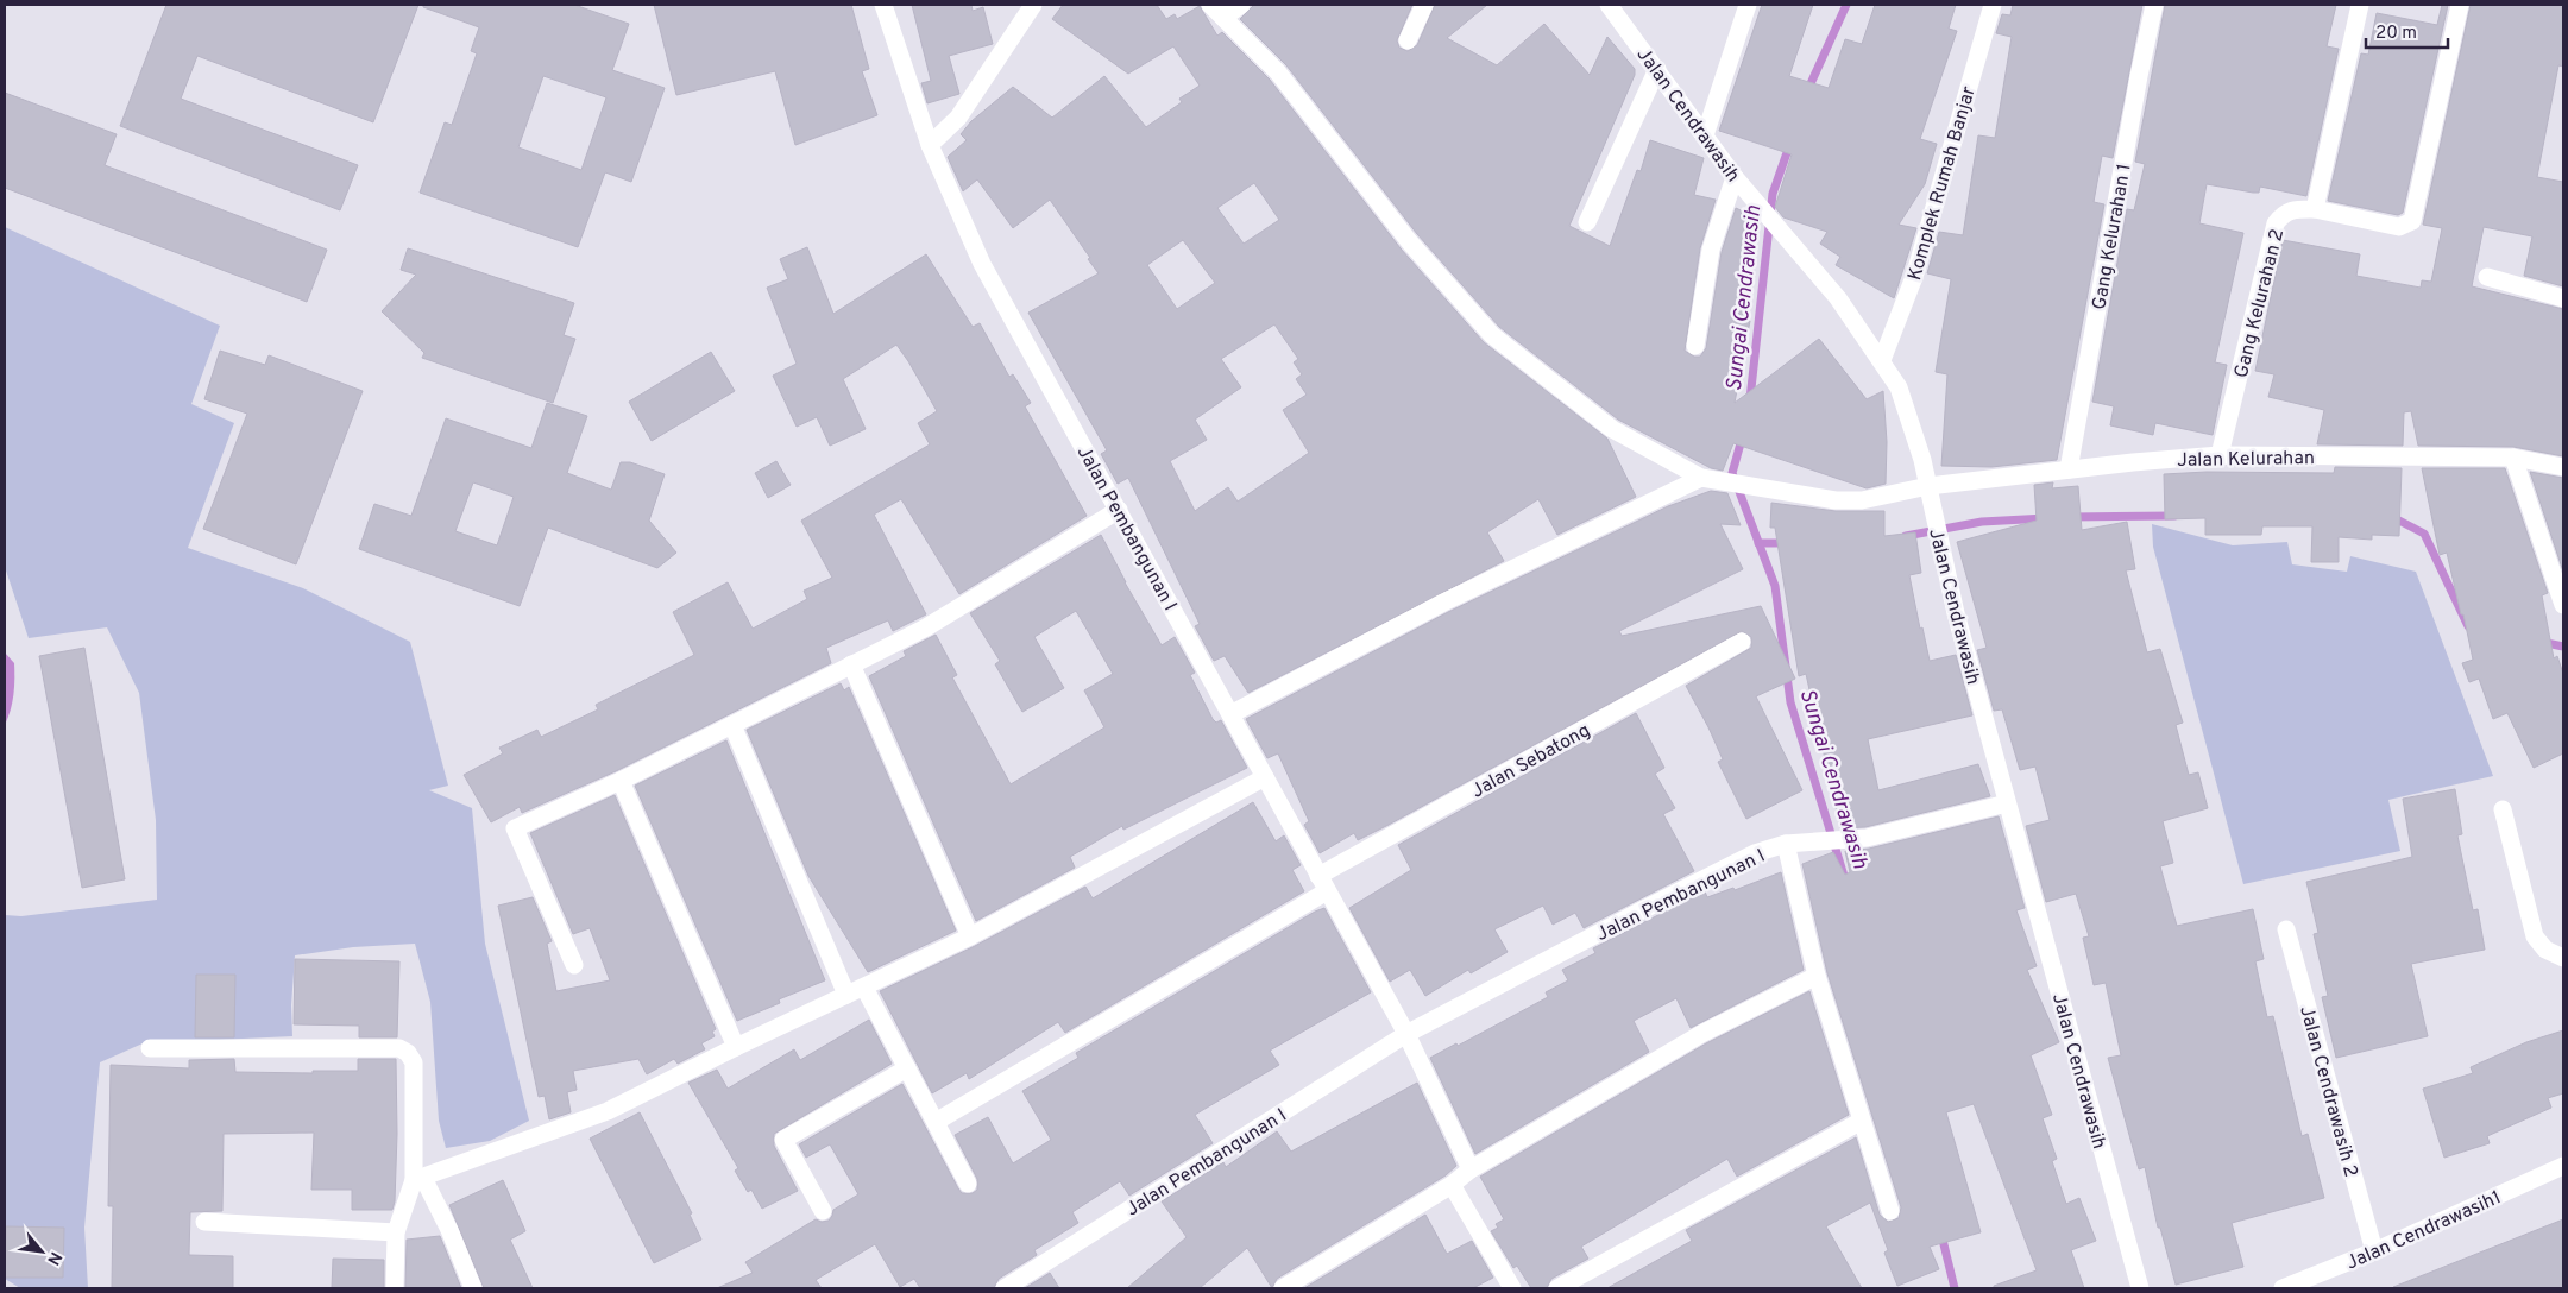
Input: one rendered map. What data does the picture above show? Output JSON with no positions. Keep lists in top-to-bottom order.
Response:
{
  "streets": {
    "street": [
      "Jalan Cendrawasih",
      "Komplek Rumah Banjar",
      "Gang Kelurahan 1",
      "Gang Kelurahan 2",
      "Jalan Kelurahan",
      "Jalan Pembangunan I",
      "Jalan Sebatong",
      "Jalan Cendrawasih 2",
      "Jalan Cendrawasih1"
    ]
  },
  "crossings": [
    ["Jalan Cendrawasih", "Komplek Rumah Banjar"],
    ["Jalan Cendrawasih", "Jalan Kelurahan"],
    ["Jalan Cendrawasih", "Jalan Pembangunan I"],
    ["Gang Kelurahan 1", "Jalan Kelurahan"],
    ["Gang Kelurahan 2", "Jalan Kelurahan"],
    ["Jalan Pembangunan I", "Jalan Sebatong"],
    ["Jalan Cendrawasih 2", "Jalan Cendrawasih1"]
  ],
  "water": ["Sungai Cendrawasih"],
  "scale_bar": "20 m",
  "north": "bottom right"
}
